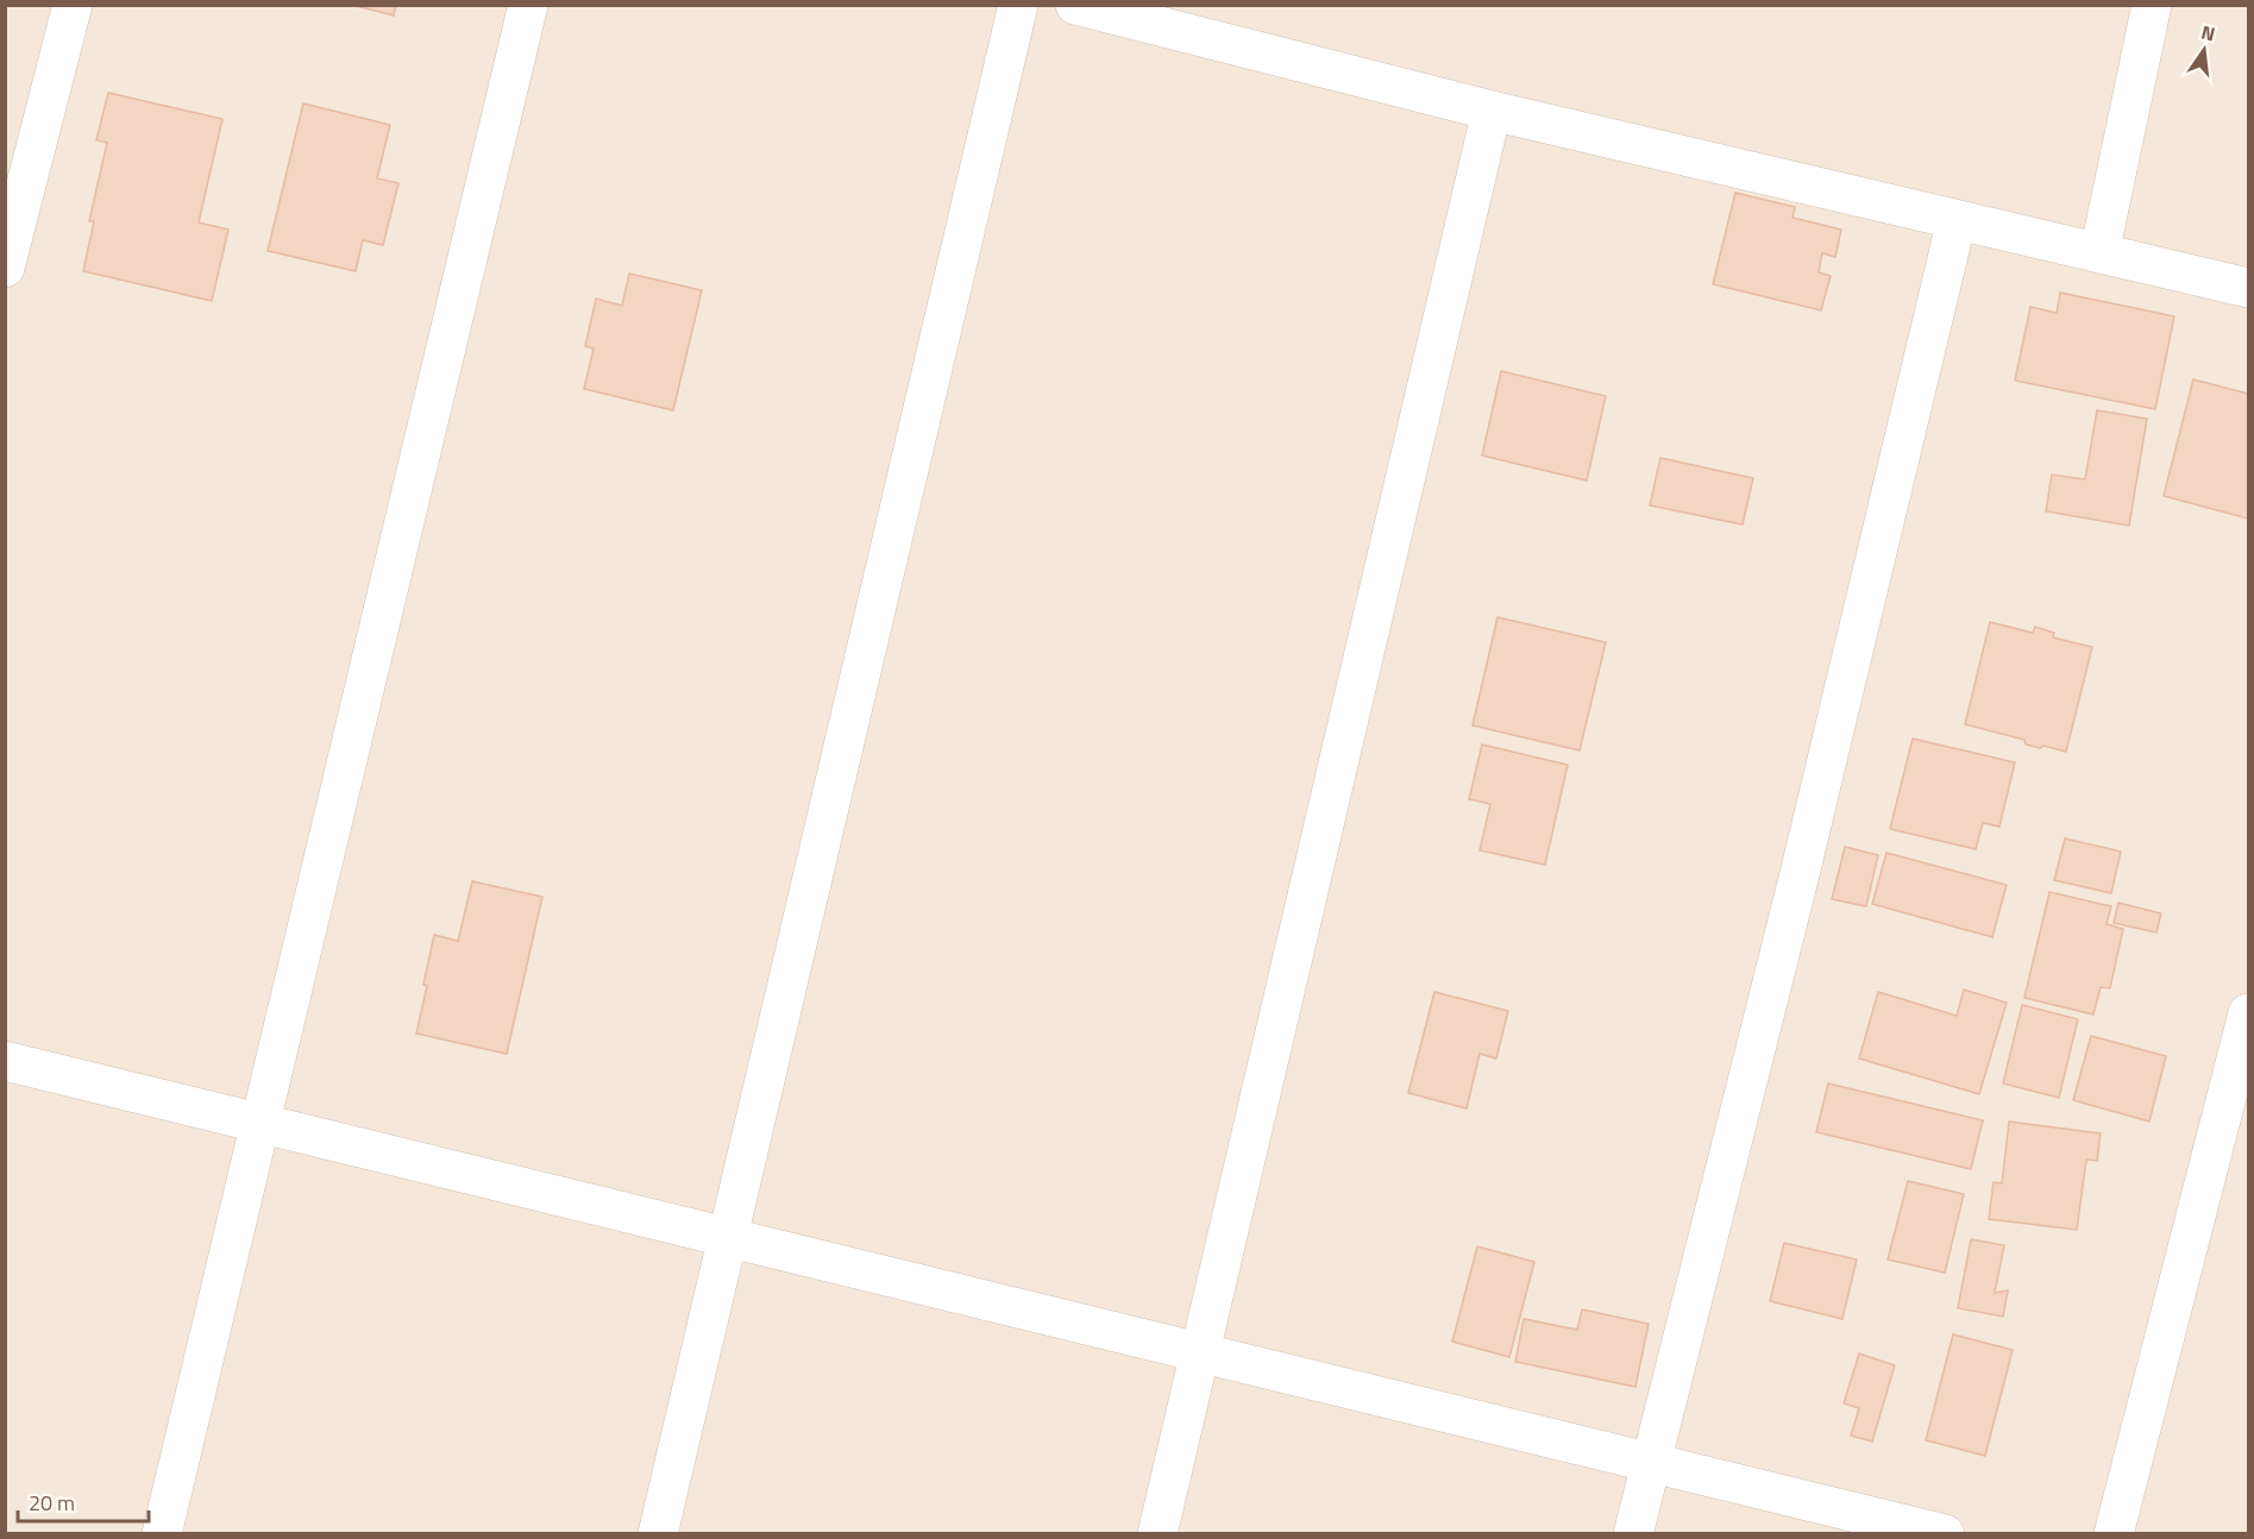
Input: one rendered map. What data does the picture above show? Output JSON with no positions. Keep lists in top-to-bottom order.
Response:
{
  "scale_bar": "20 m",
  "north": "top"
}
